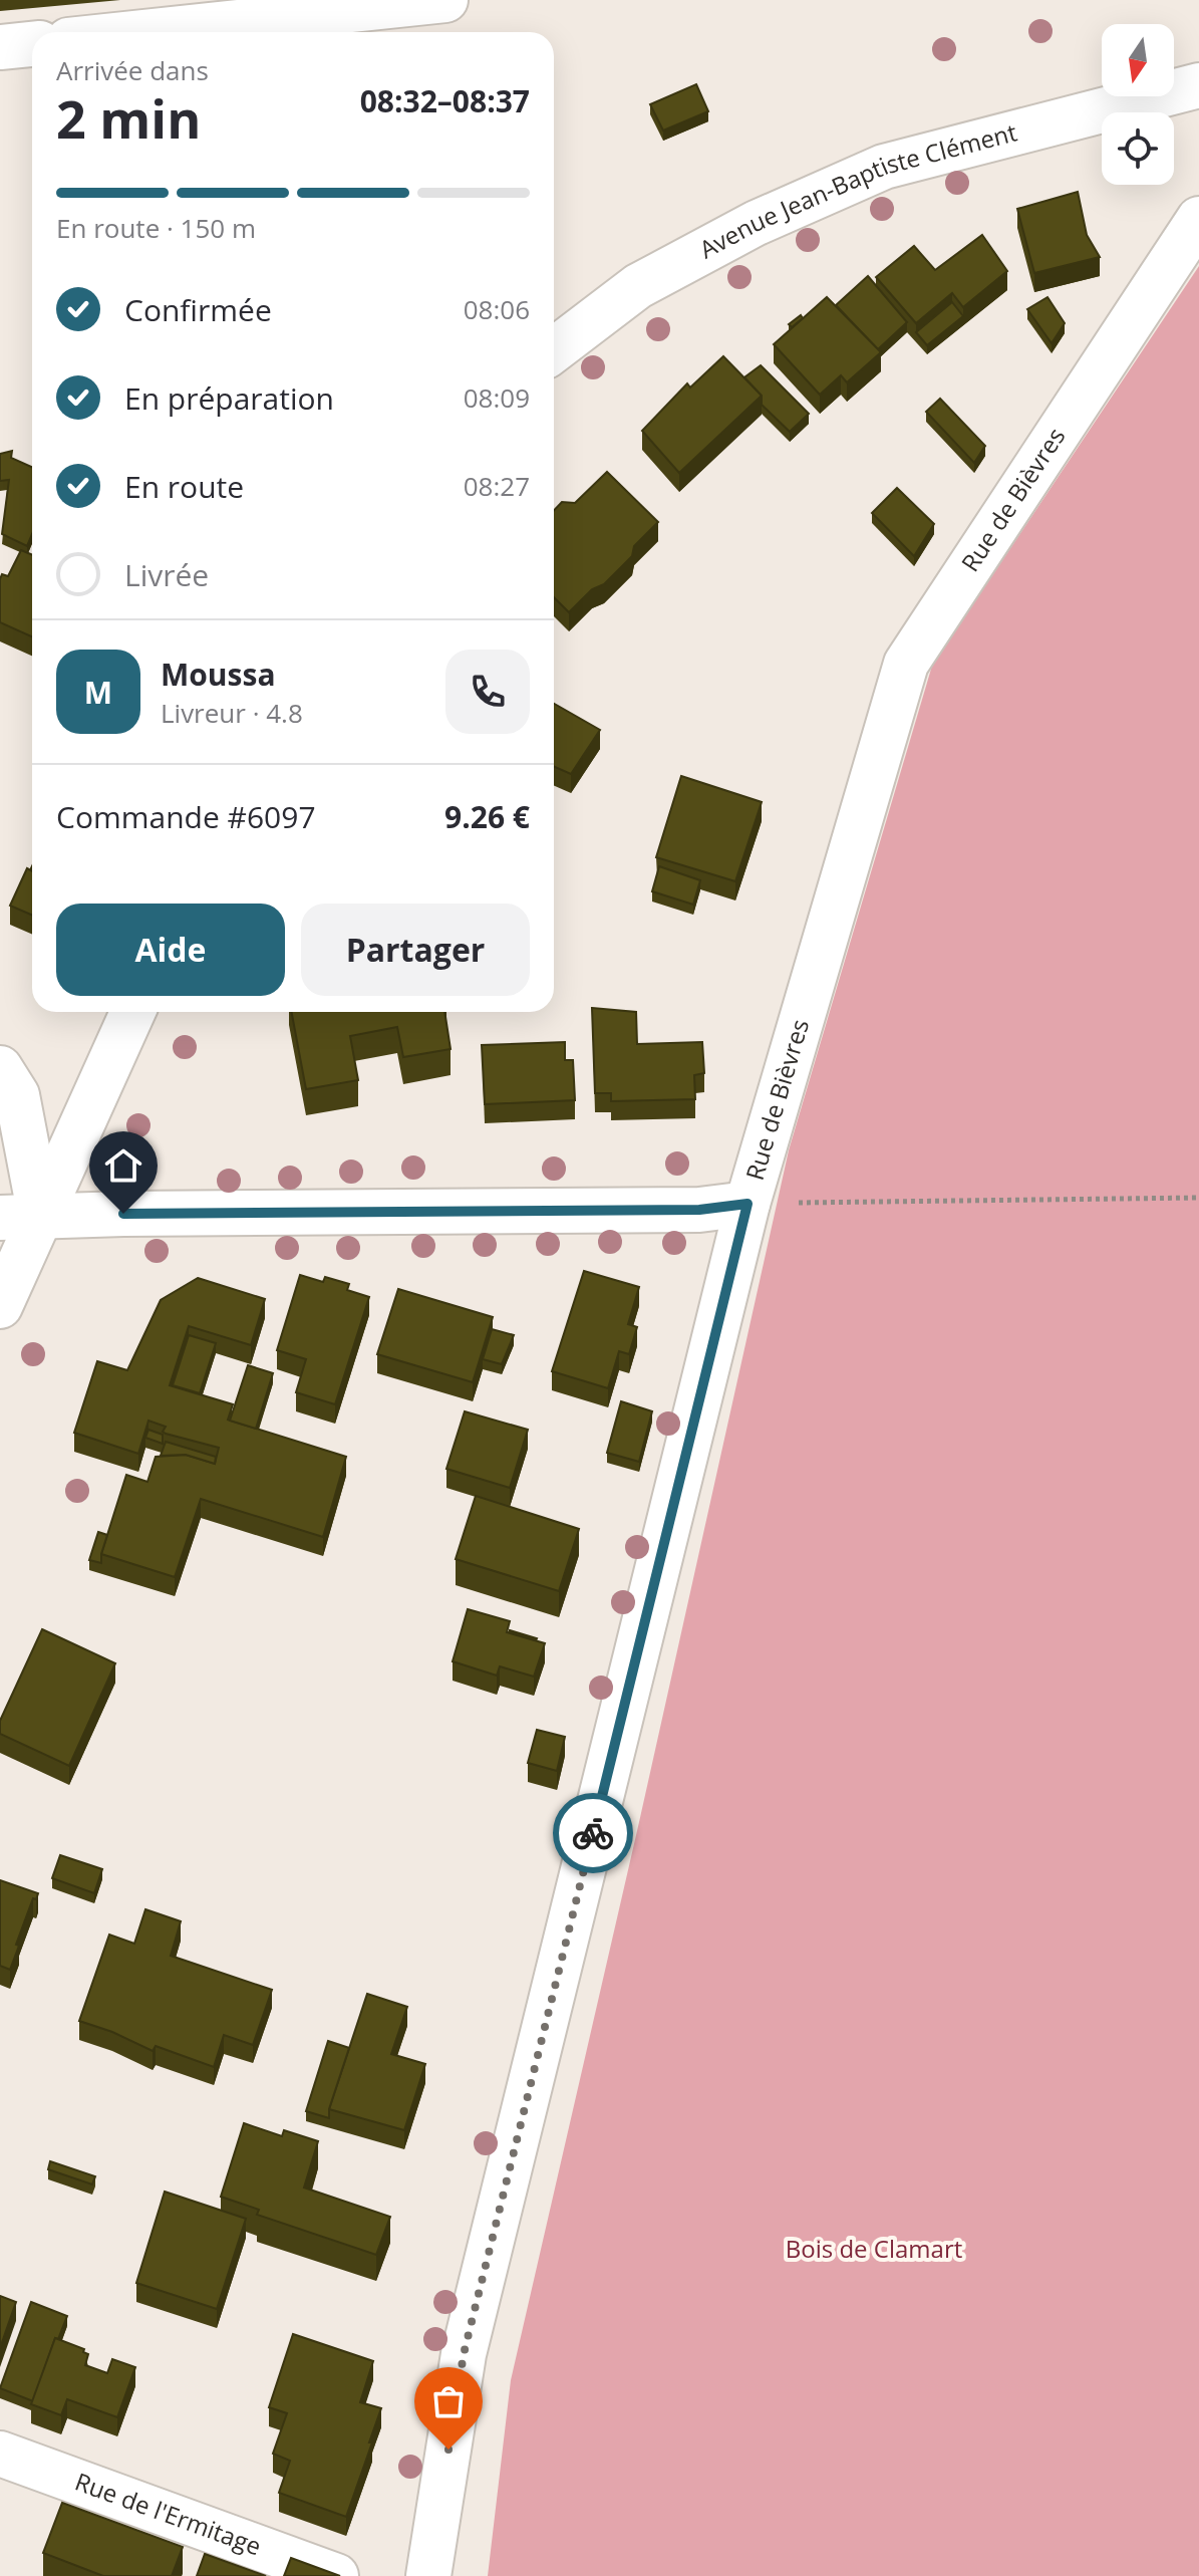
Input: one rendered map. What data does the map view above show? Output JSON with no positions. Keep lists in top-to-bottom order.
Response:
{
  "streets": {
    "street": ["Avenue Jean-Baptiste Clément", "Rue de Bièvres", "Rue de l'Ermitage"]
  },
  "parks": ["Bois de Clamart"],
  "north": "bottom",
  "page": {
    "heading": ["2 min", "Arrivée dans", "08:32–08:37"],
    "panel": [
      "Moussa",
      "Livreur · 4.8",
      "Commande #6097",
      "9.26 €"
    ],
    "bar": "En route · 150 m",
    "list": [
      ["Confirmée", "08:06"],
      ["En préparation", "08:09"],
      ["En route", "08:27"],
      "Livrée"
    ],
    "round": "M",
    "buttons": ["Aide", "Partager"]
  }
}
